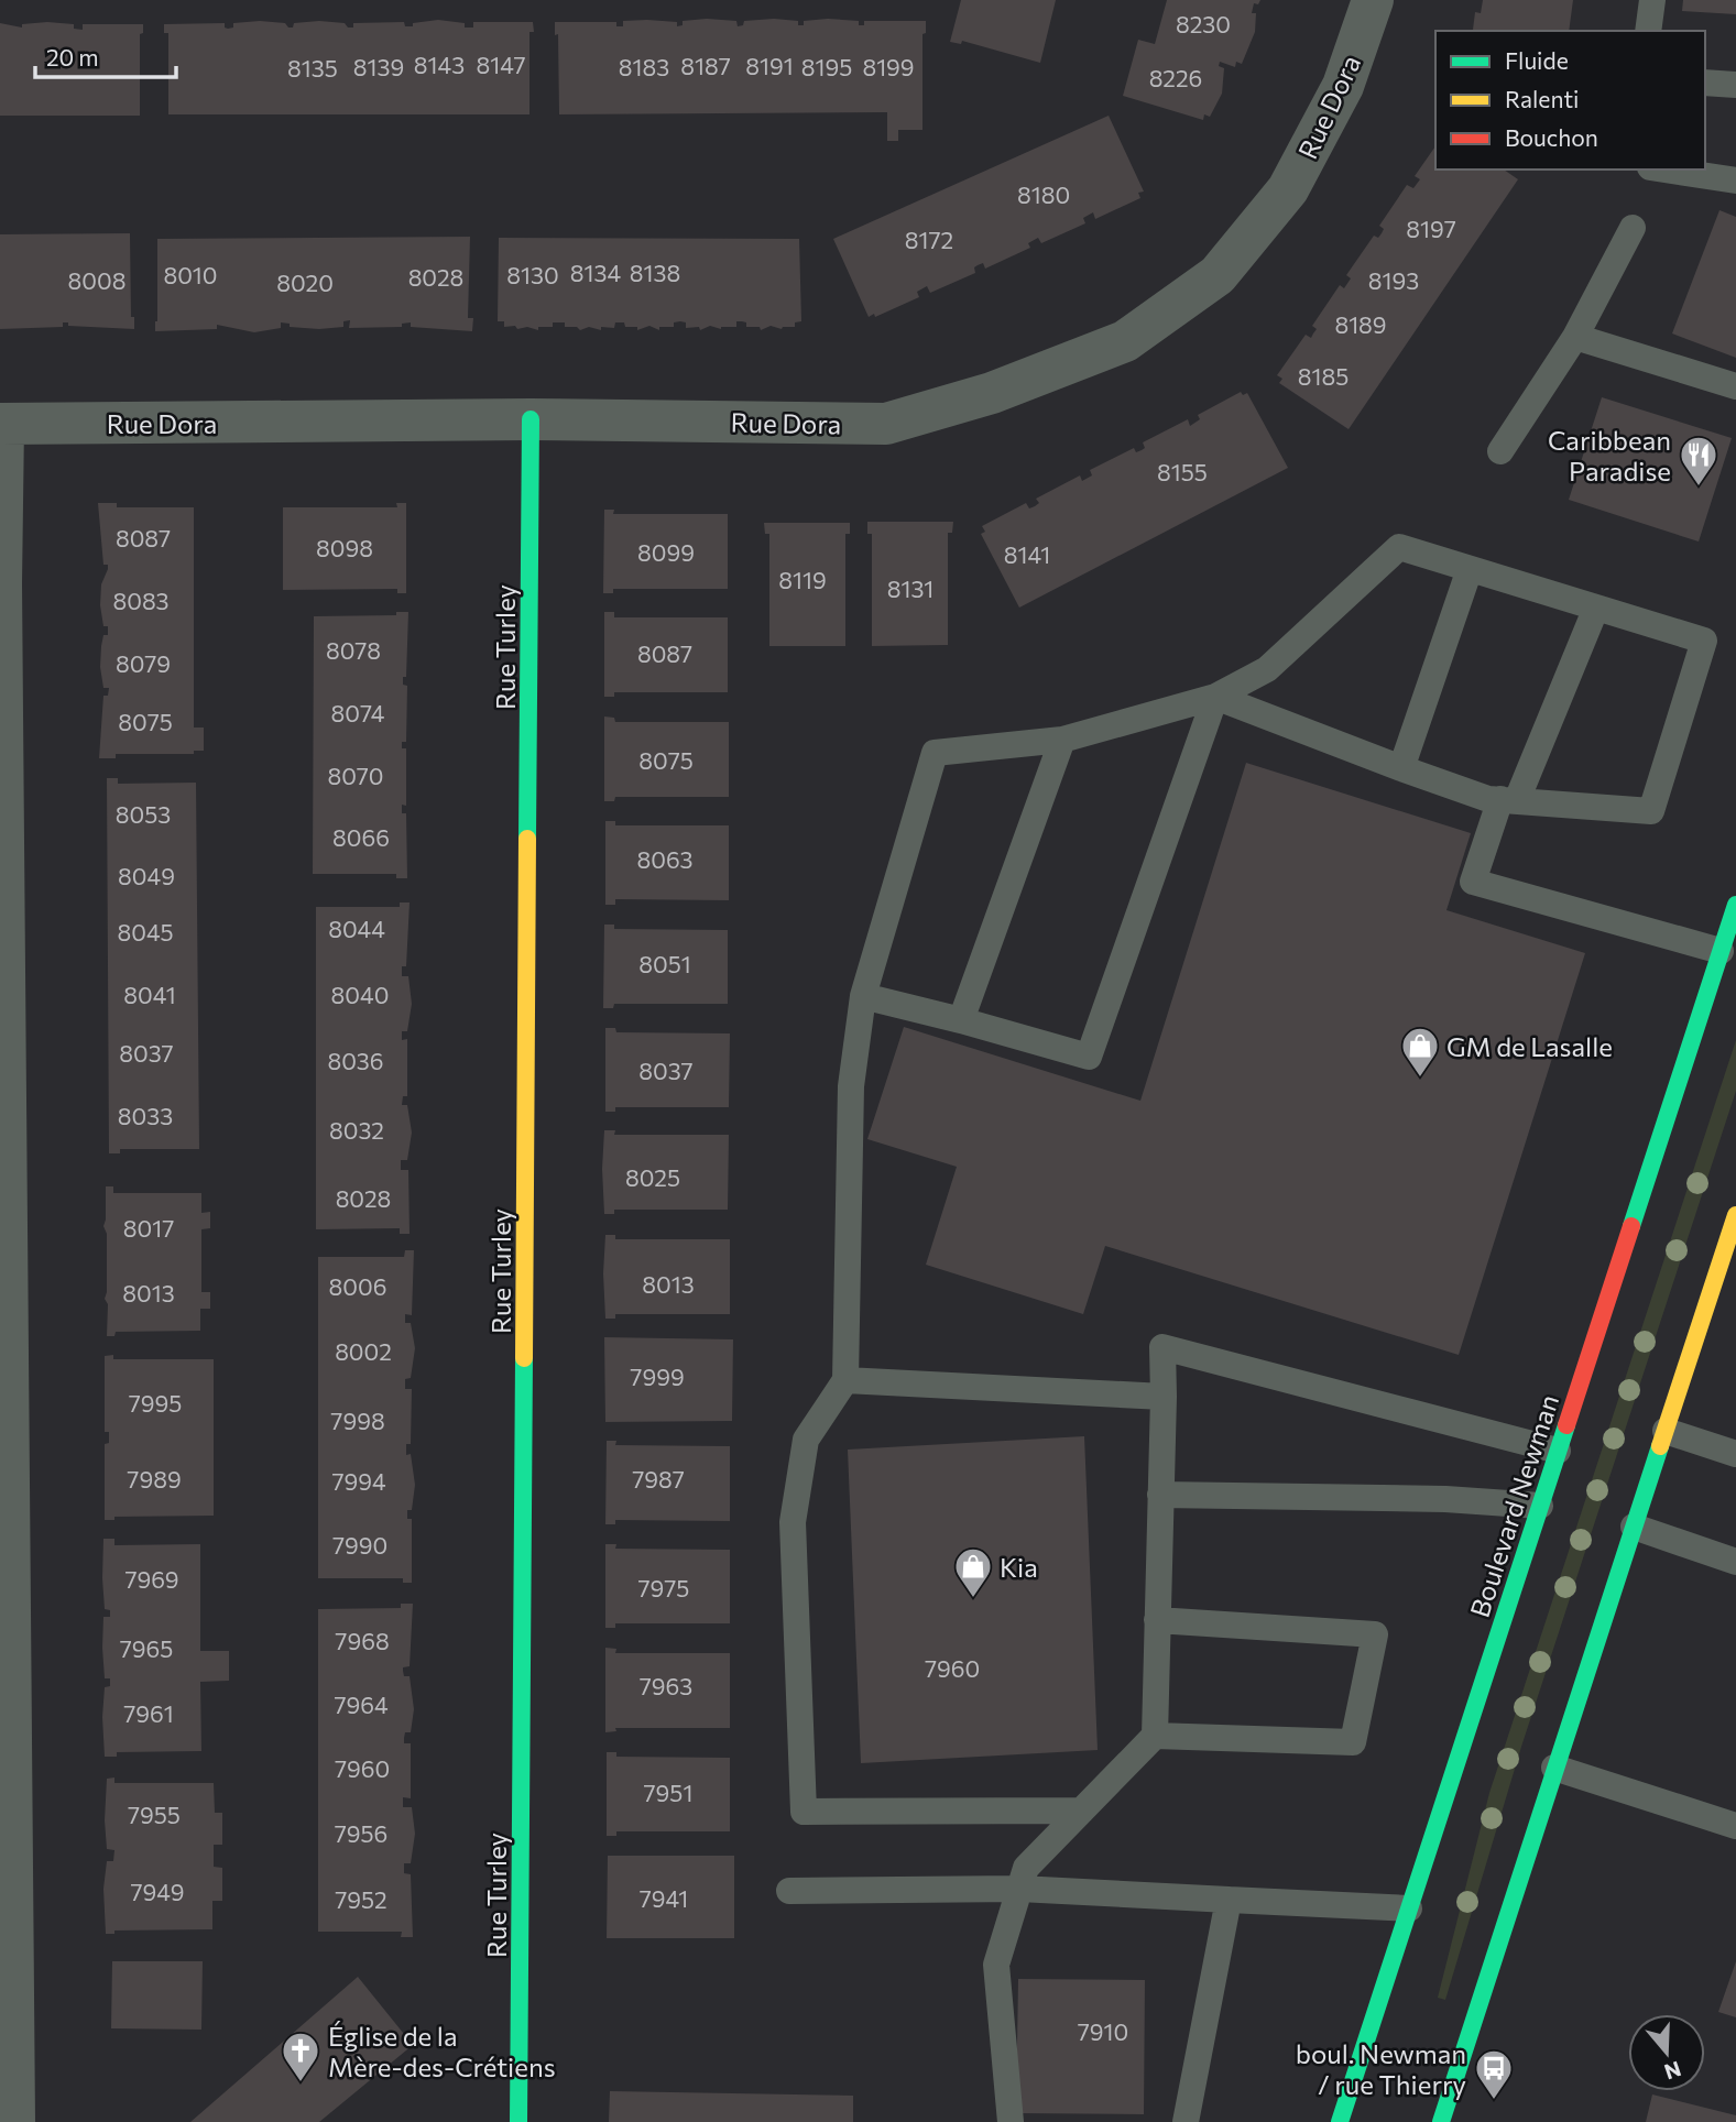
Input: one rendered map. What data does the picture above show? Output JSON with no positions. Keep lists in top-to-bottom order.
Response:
{
  "streets": {
    "main road": ["Rue Turley", "Boulevard Newman"],
    "street": ["Rue Dora"]
  },
  "crossings": [
    ["Rue Dora", "Rue Turley"]
  ],
  "places": {
    "restaurant": ["Caribbean Paradise"],
    "shop": ["GM de Lasalle", "Kia"],
    "church": ["Église de la Mère-des-Crétiens"],
    "bus stop": ["boul. Newman / rue Thierry"]
  },
  "house_numbers": [
    "8230",
    "8143",
    "8147",
    "8187",
    "8191",
    "8139",
    "8183",
    "8195",
    "8199",
    "8135",
    "8226",
    "8180",
    "8197",
    "8172",
    "8134",
    "8138",
    "8010",
    "8130",
    "8028",
    "8008",
    "8193",
    "8020",
    "8189",
    "8185",
    "8155",
    "8087",
    "8098",
    "8099",
    "8141",
    "8119",
    "8131",
    "8083",
    "8078",
    "8087",
    "8079",
    "8074",
    "8075",
    "8075",
    "8070",
    "8053",
    "8066",
    "8063",
    "8049",
    "8044",
    "8045",
    "8051",
    "8041",
    "8040",
    "8037",
    "8036",
    "8037",
    "8033",
    "8032",
    "8025",
    "8028",
    "8017",
    "8013",
    "8006",
    "8013",
    "8002",
    "7999",
    "7995",
    "7998",
    "7989",
    "7987",
    "7994",
    "7990",
    "7969",
    "7975",
    "7968",
    "7965",
    "7960",
    "7963",
    "7964",
    "7961",
    "7960",
    "7951",
    "7955",
    "7956",
    "7949",
    "7941",
    "7952",
    "7910"
  ],
  "legend": ["Fluide", "Ralenti", "Bouchon"],
  "scale_bar": "20 m",
  "north": "bottom"
}
